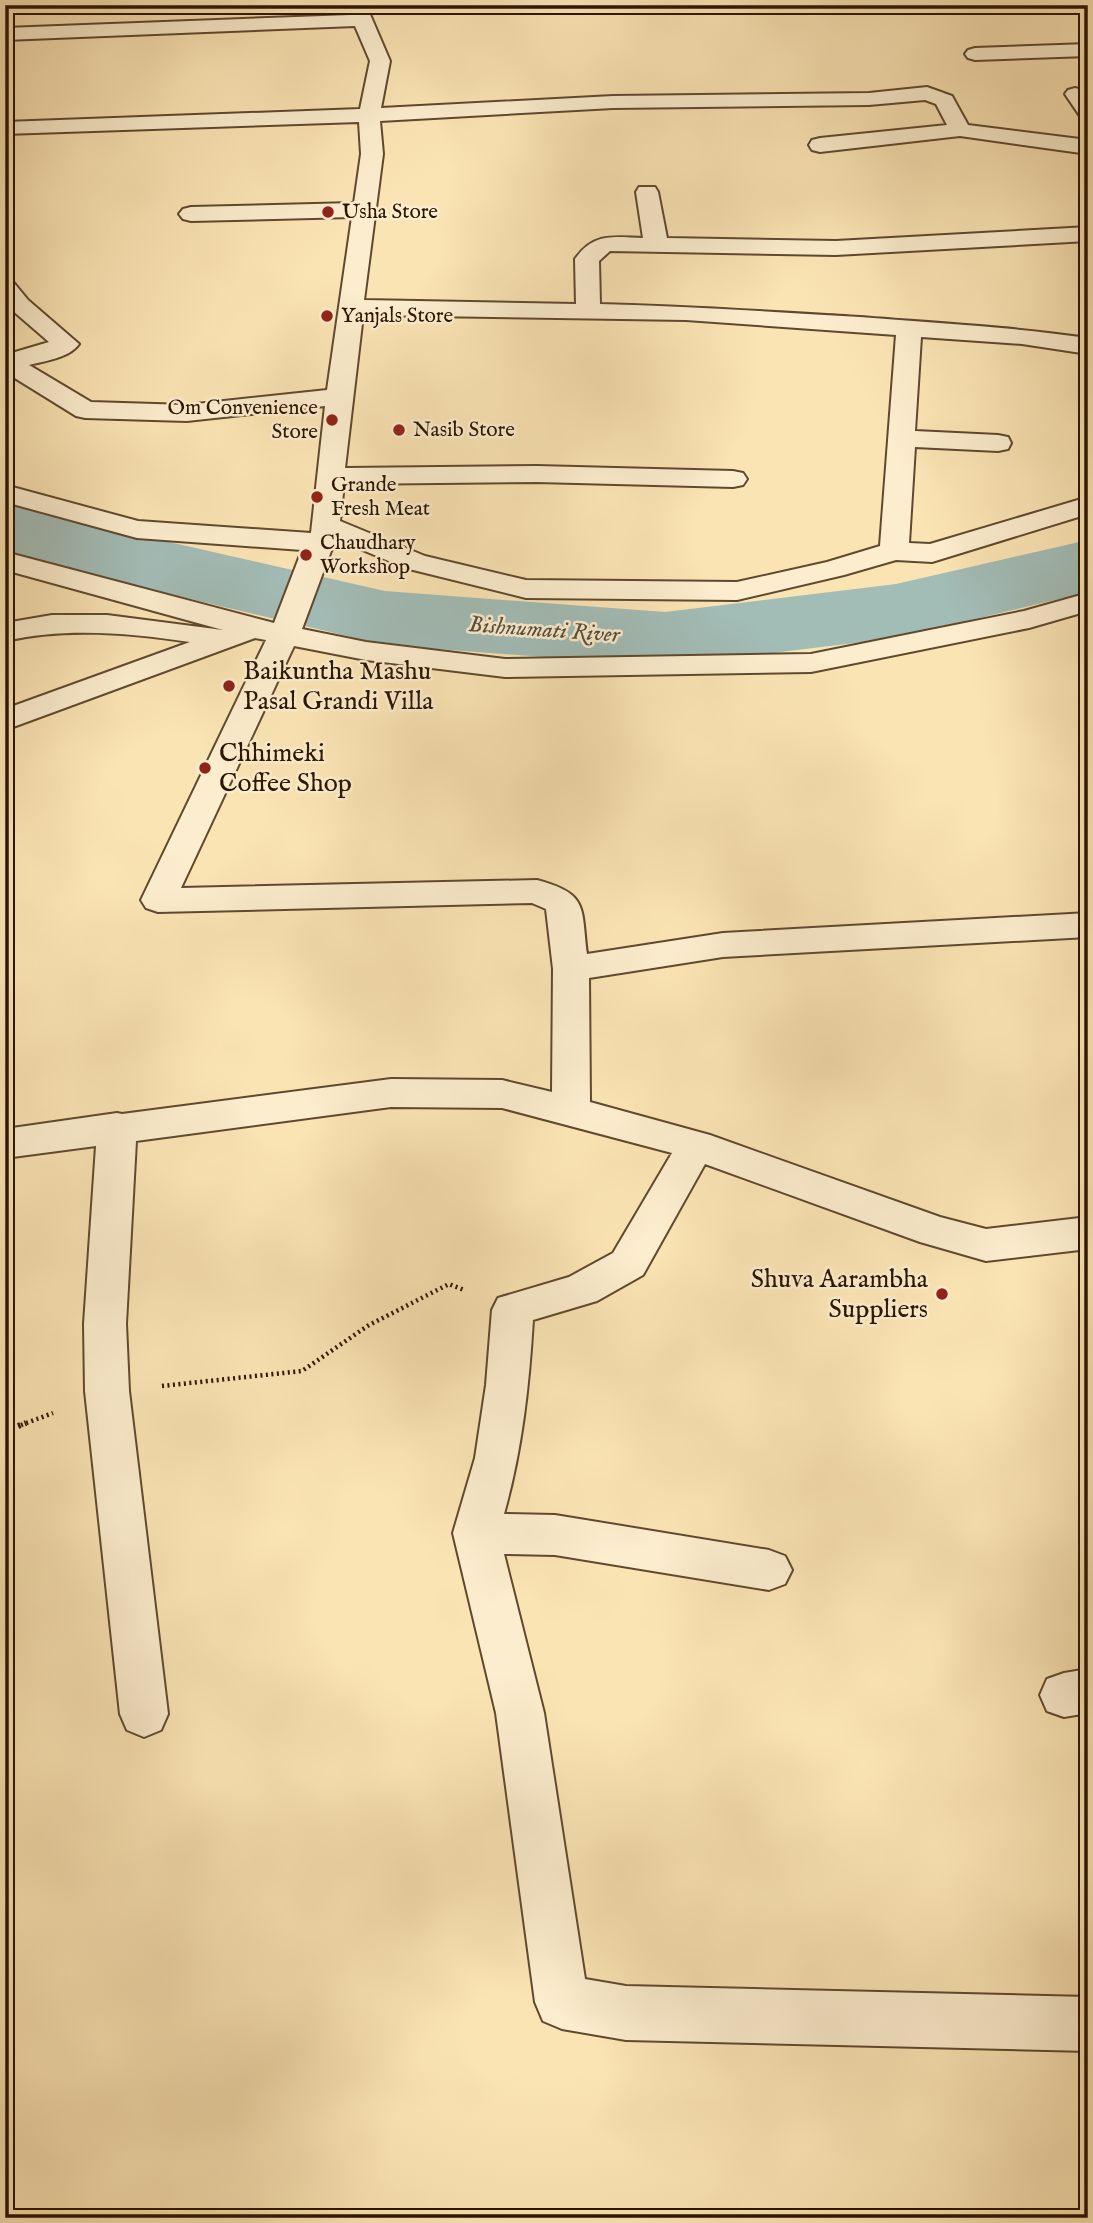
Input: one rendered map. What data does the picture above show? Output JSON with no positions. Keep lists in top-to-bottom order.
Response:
{
  "water": ["Bishnumati River"],
  "places": [
    "Usha Store",
    "Yanjals Store",
    "Om Convenience Store",
    "Nasib Store",
    "Grande Fresh Meat",
    "Chaudhary Workshop",
    "Baikuntha Mashu Pasal Grandi Villa",
    "Chhimeki Coffee Shop",
    "Shuva Aarambha Suppliers"
  ]
}
